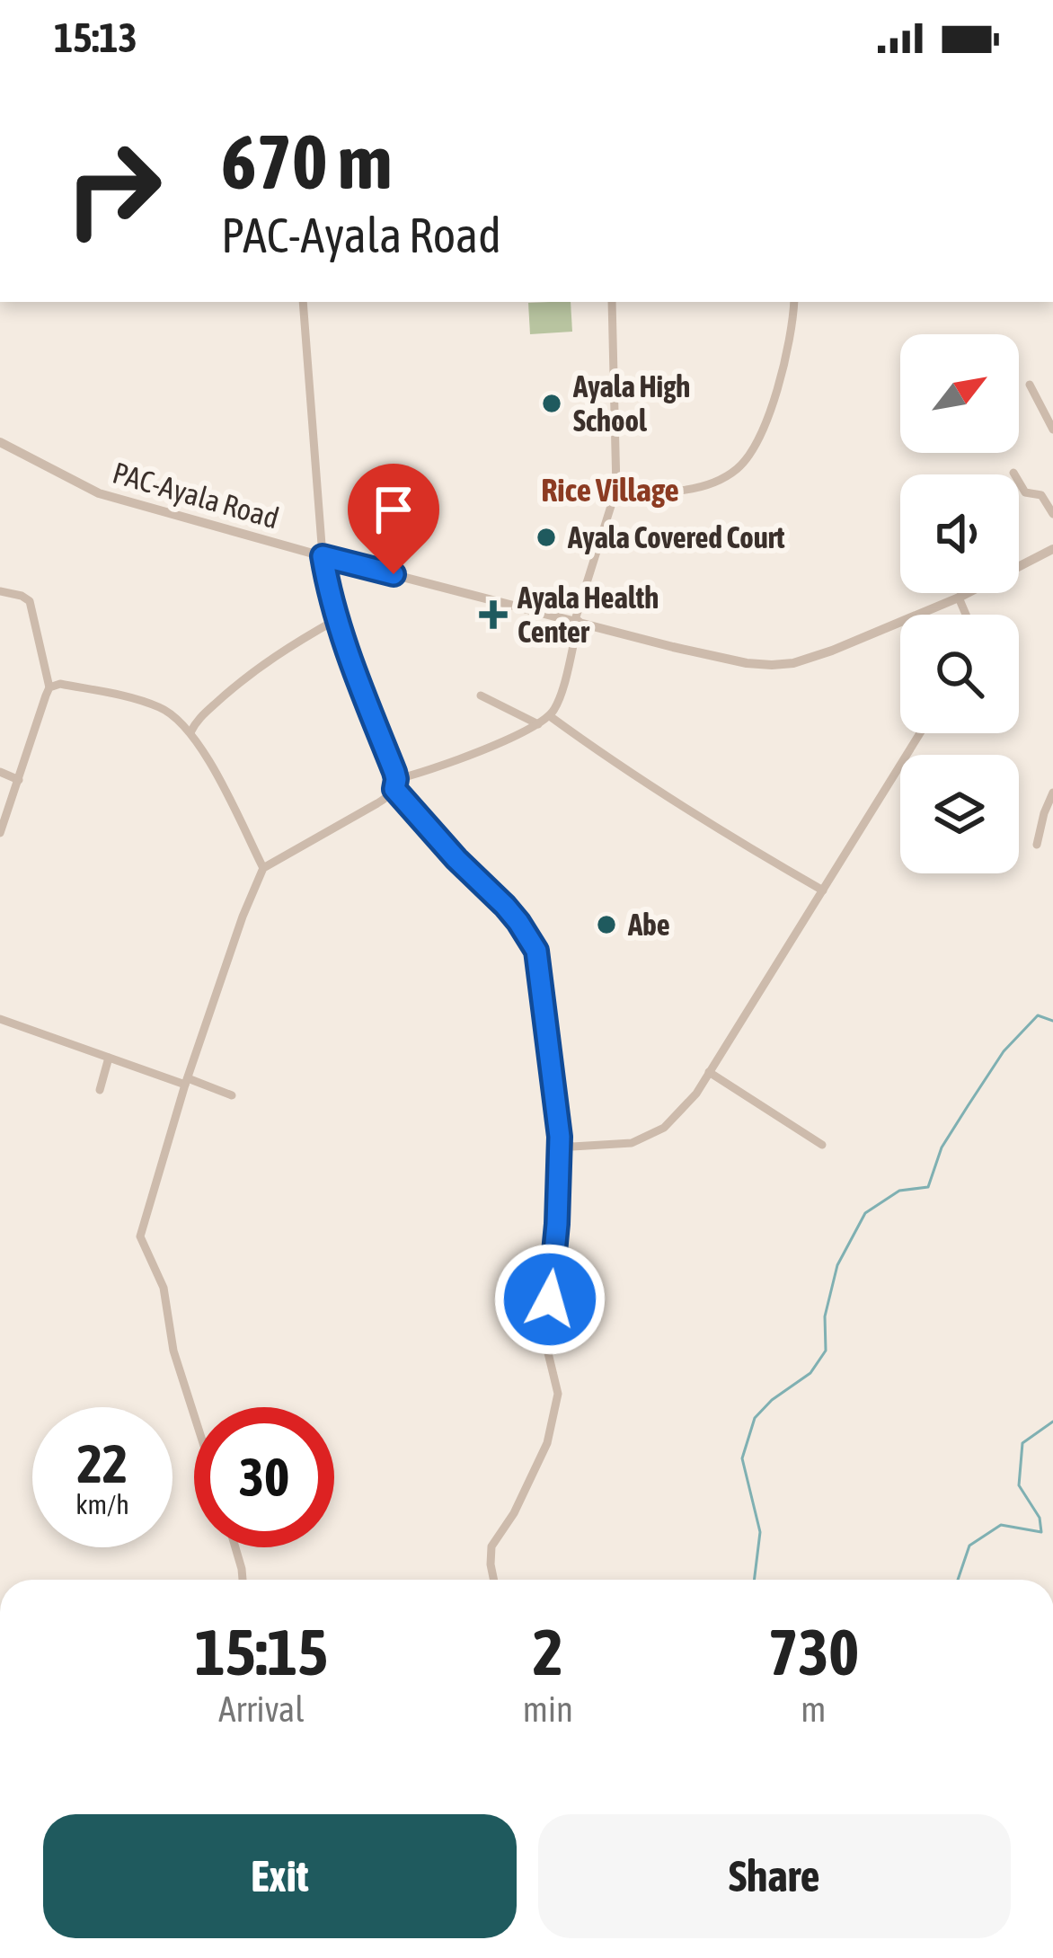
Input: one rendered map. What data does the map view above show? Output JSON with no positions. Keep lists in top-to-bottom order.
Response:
{
  "streets": {
    "street": ["PAC-Ayala Road"]
  },
  "districts": ["Rice Village"],
  "places": {
    "other": ["Ayala High School", "Ayala Covered Court", "Abe"],
    "health": ["Ayala Health Center"]
  },
  "north": "top right",
  "page": {
    "status": "15:13",
    "turn": ["670 m", "PAC-Ayala Road"],
    "speed": "22 km/h",
    "limit": "30",
    "eta": [
      "15:15",
      "Arrival",
      "2",
      "min",
      "730",
      "m"
    ],
    "buttons": ["Exit", "Share"]
  }
}
